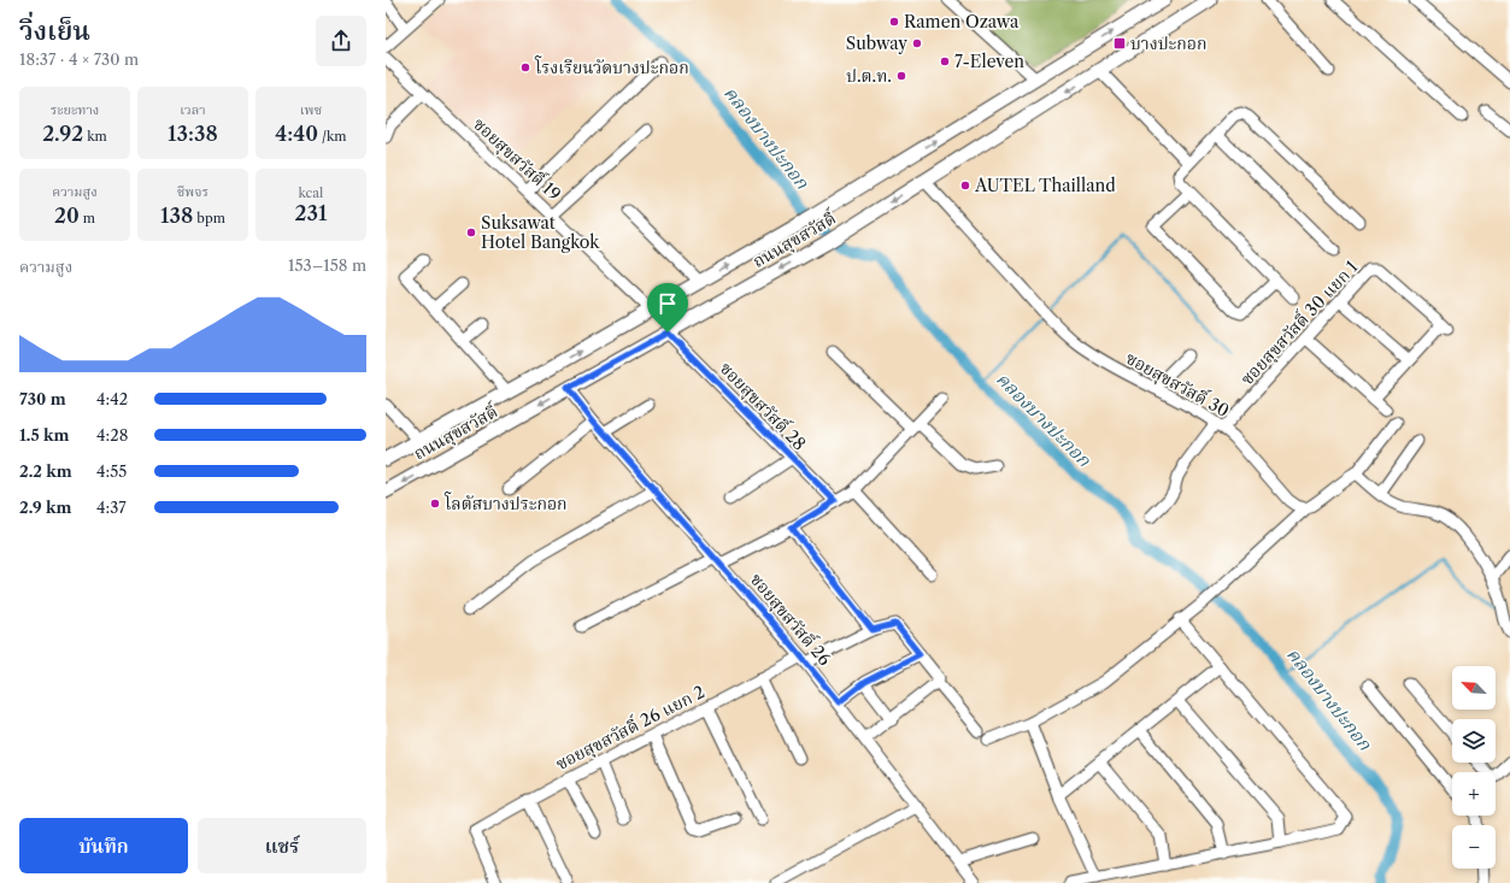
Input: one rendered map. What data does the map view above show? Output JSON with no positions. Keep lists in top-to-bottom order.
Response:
{
  "streets": {
    "main road": ["ถนนสุขสวัสดิ์"],
    "street": [
      "ซอยสุขสวัสดิ์ 19",
      "ซอยสุขสวัสดิ์ 30 แยก 1",
      "ซอยสุขสวัสดิ์ 30",
      "ซอยสุขสวัสดิ์ 28",
      "ซอยสุขสวัสดิ์ 26",
      "ซอยสุขสวัสดิ์ 26 แยก 2"
    ]
  },
  "crossings": [
    ["ซอยสุขสวัสดิ์ 19", "ถนนสุขสวัสดิ์"],
    ["ถนนสุขสวัสดิ์", "ซอยสุขสวัสดิ์ 30"],
    ["ถนนสุขสวัสดิ์", "ซอยสุขสวัสดิ์ 28"],
    ["ถนนสุขสวัสดิ์", "ซอยสุขสวัสดิ์ 26"],
    ["ซอยสุขสวัสดิ์ 30 แยก 1", "ซอยสุขสวัสดิ์ 30"],
    ["ซอยสุขสวัสดิ์ 26", "ซอยสุขสวัสดิ์ 26 แยก 2"]
  ],
  "water": ["คลองบางปะกอก"],
  "places": {
    "other": [
      "Ramen Ozawa",
      "Subway",
      "7-Eleven",
      "โรงเรียนวัดบางปะกอก",
      "ป.ต.ท.",
      "AUTEL Thailland",
      "Suksawat Hotel Bangkok",
      "โลตัสบางประกอก"
    ],
    "transit": ["บางปะกอก"]
  },
  "north": "top left",
  "page": {
    "heading": ["วิ่งเย็น", "18:37 · 4 × 730 m"],
    "stats": [
      ["ระยะทาง", "2.92 km"],
      ["เวลา", "13:38"],
      ["เพซ", "4:40 /km"],
      ["ความสูง", "20 m"],
      ["ชีพจร", "138 bpm"],
      ["kcal", "231"]
    ],
    "chart": ["ความสูง", "153–158 m"],
    "list": [
      {
        "name": "730 m",
        "note": "4:42"
      },
      {
        "name": "1.5 km",
        "note": "4:28"
      },
      {
        "name": "2.2 km",
        "note": "4:55"
      },
      {
        "name": "2.9 km",
        "note": "4:37"
      }
    ],
    "map_buttons": ["+", "−"],
    "buttons": ["บันทึก", "แชร์"]
  }
}
